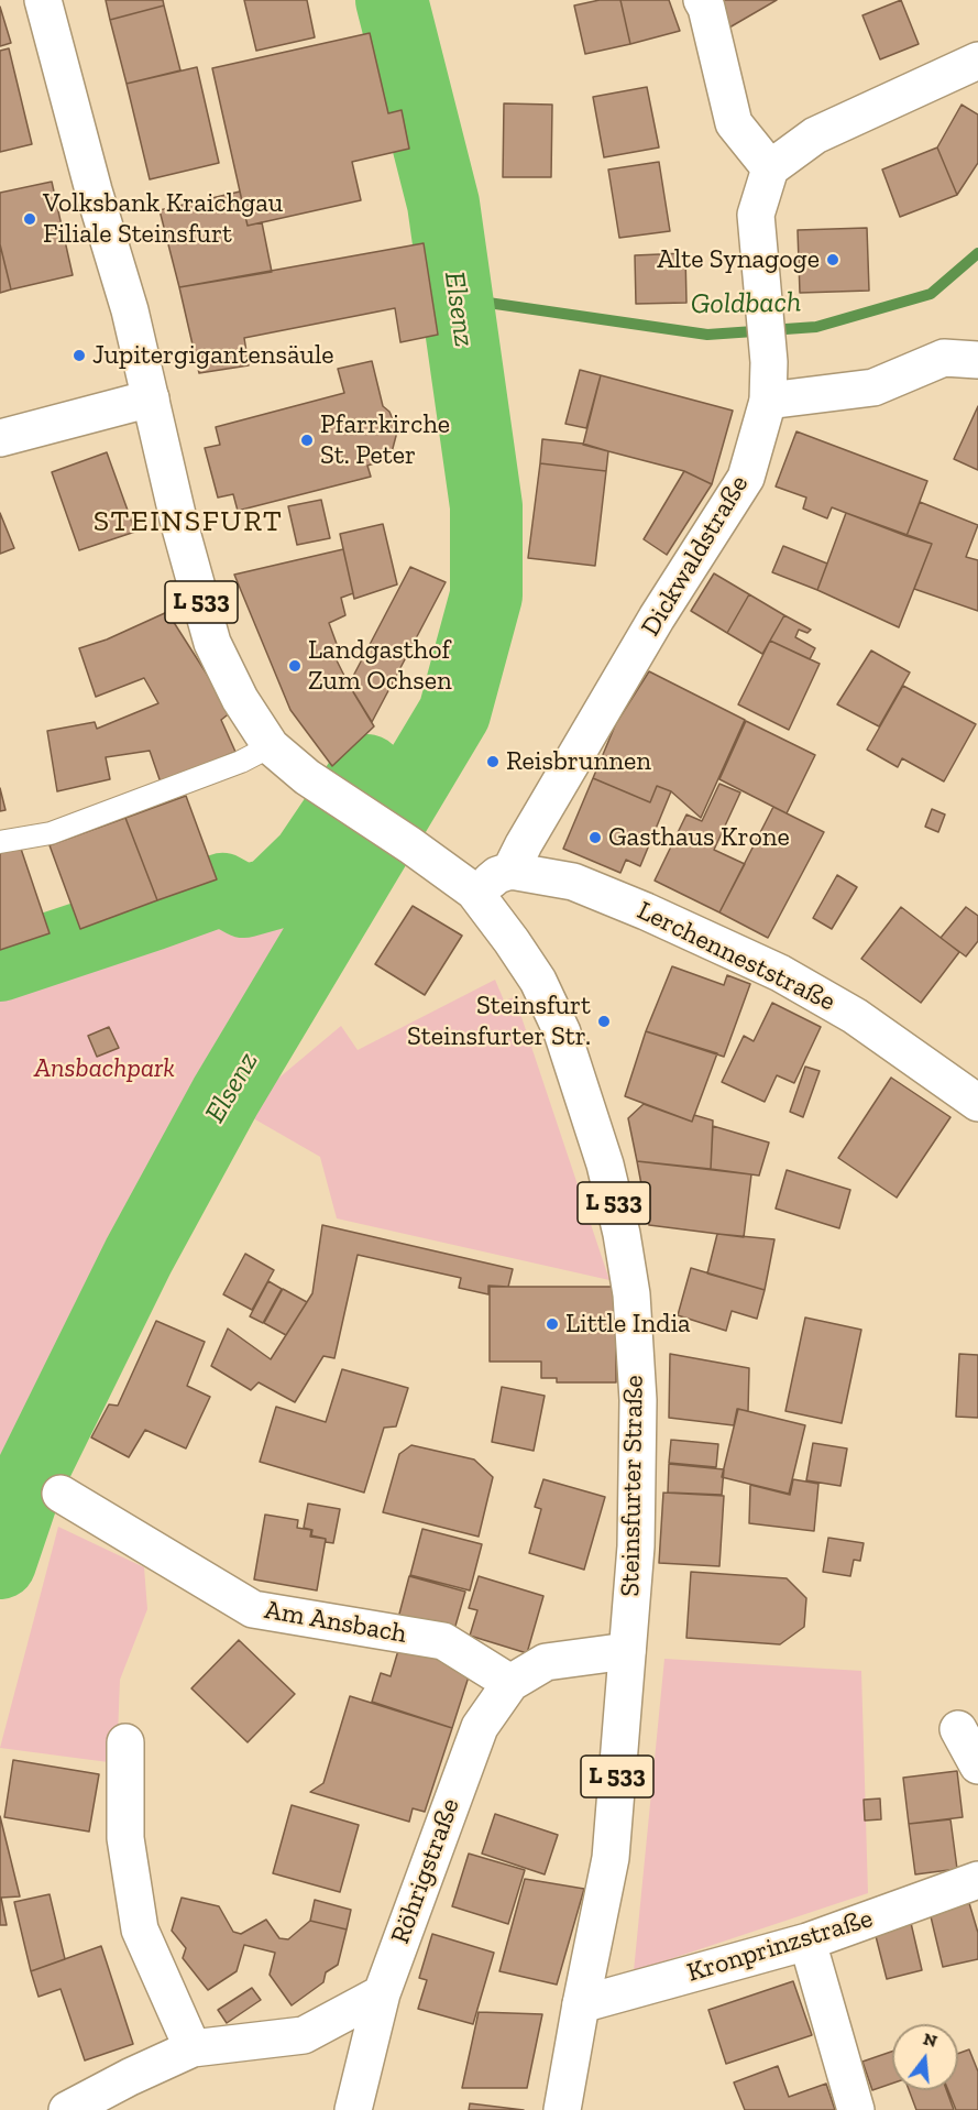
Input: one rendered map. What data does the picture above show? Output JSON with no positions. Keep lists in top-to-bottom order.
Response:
{
  "streets": {
    "street": [
      "Dickwaldstraße",
      "L 533",
      "Lerchenneststraße",
      "Steinsfurter Straße",
      "Am Ansbach",
      "Röhrigstraße",
      "Kronprinzstraße"
    ]
  },
  "crossings": [
    ["Dickwaldstraße", "Lerchenneststraße"],
    ["L 533", "Steinsfurter Straße"],
    ["Steinsfurter Straße", "Röhrigstraße"],
    ["Steinsfurter Straße", "Kronprinzstraße"],
    ["Am Ansbach", "Röhrigstraße"]
  ],
  "districts": ["STEINSFURT"],
  "water": ["Goldbach", "Elsenz"],
  "parks": ["Ansbachpark"],
  "places": [
    "Volksbank Kraichgau Filiale Steinsfurt",
    "Alte Synagoge",
    "Jupitergigantensäule",
    "Pfarrkirche St. Peter",
    "Landgasthof Zum Ochsen",
    "Reisbrunnen",
    "Gasthaus Krone",
    "Steinsfurt Steinsfurter Str.",
    "Little India"
  ],
  "north": "top"
}
